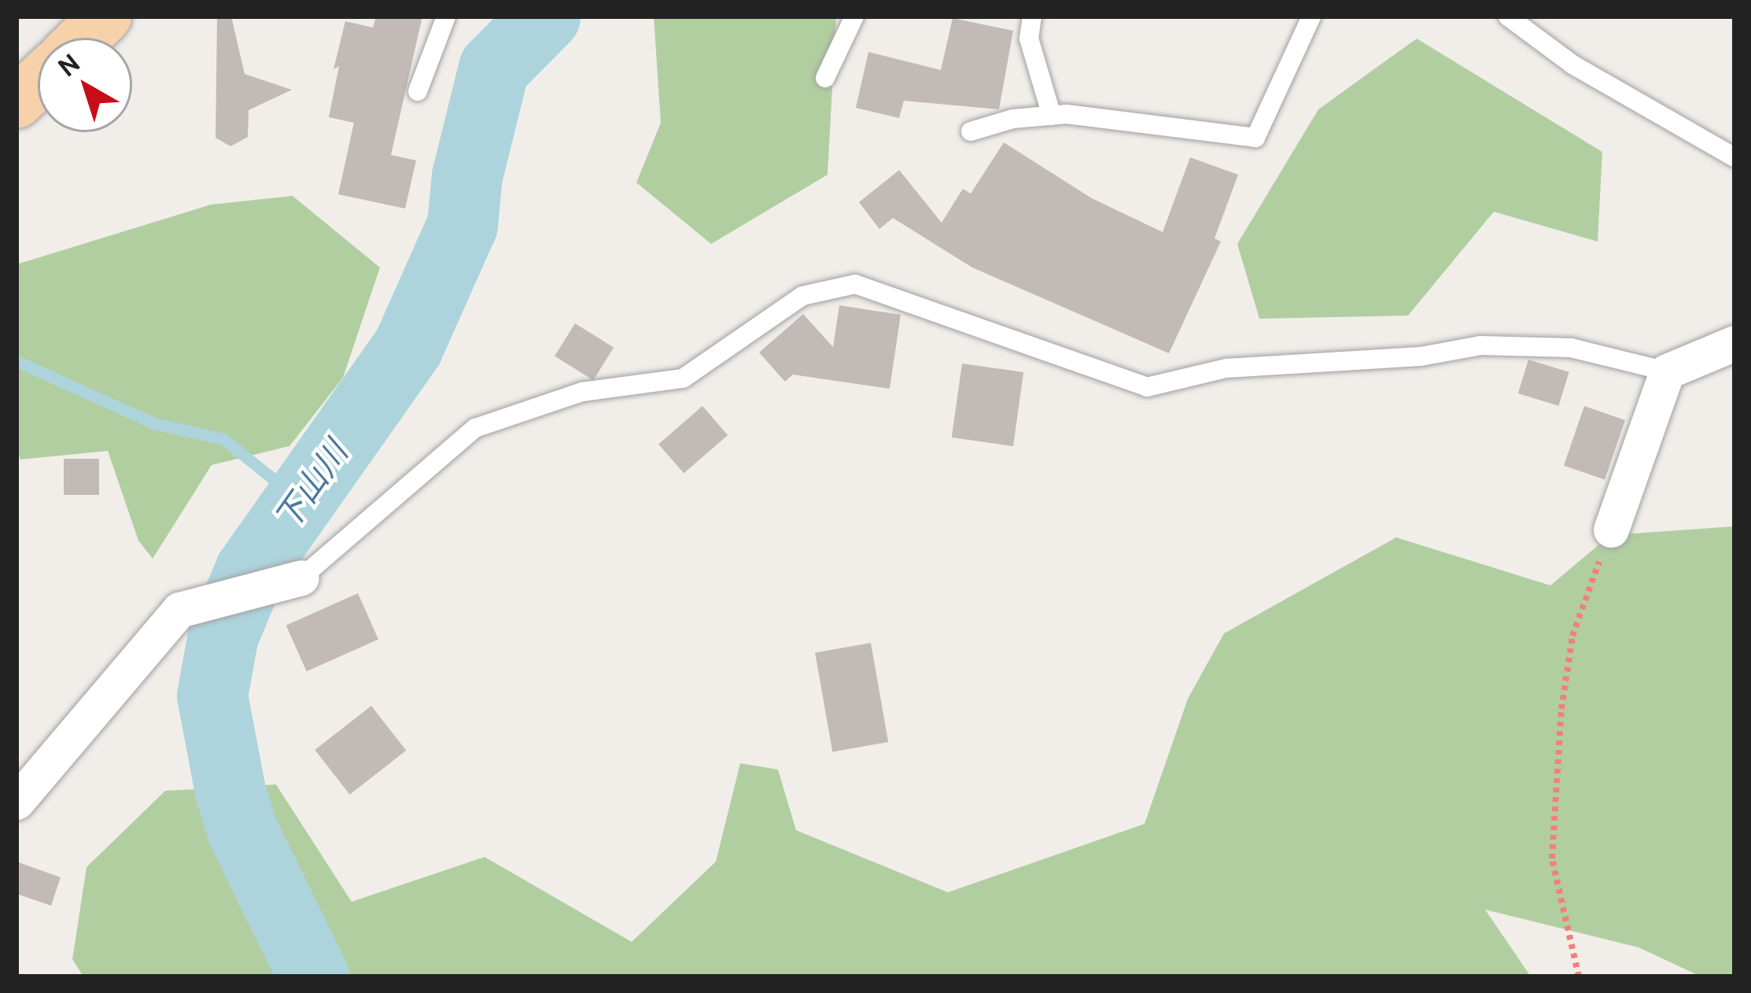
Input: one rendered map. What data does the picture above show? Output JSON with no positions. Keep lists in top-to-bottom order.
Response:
{
  "water": ["下山川"],
  "north": "top left"
}
